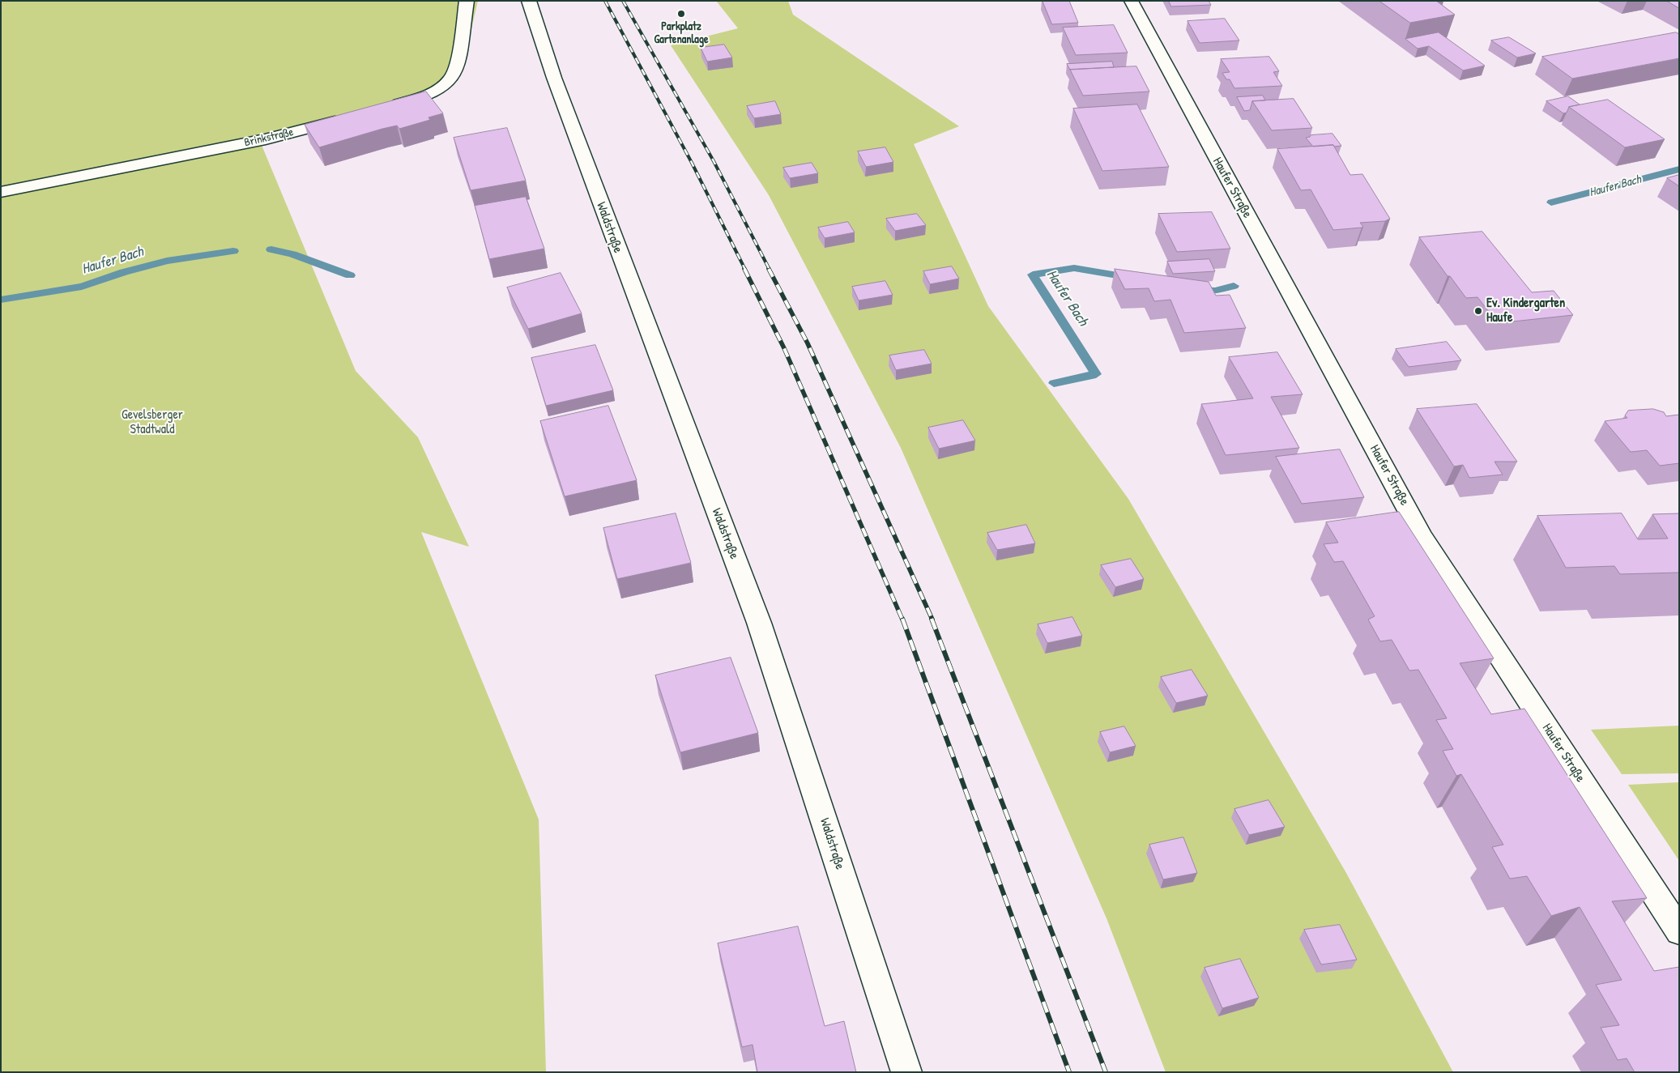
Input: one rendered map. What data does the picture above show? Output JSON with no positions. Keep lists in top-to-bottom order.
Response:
{
  "streets": {
    "street": ["Brinkstraße", "Haufer Straße", "Waldstraße"]
  },
  "water": ["Haufer Bach"],
  "parks": ["Gevelsberger Stadtwald"],
  "places": ["Parkplatz Gartenanlage", "Ev. Kindergarten Haufe"]
}
